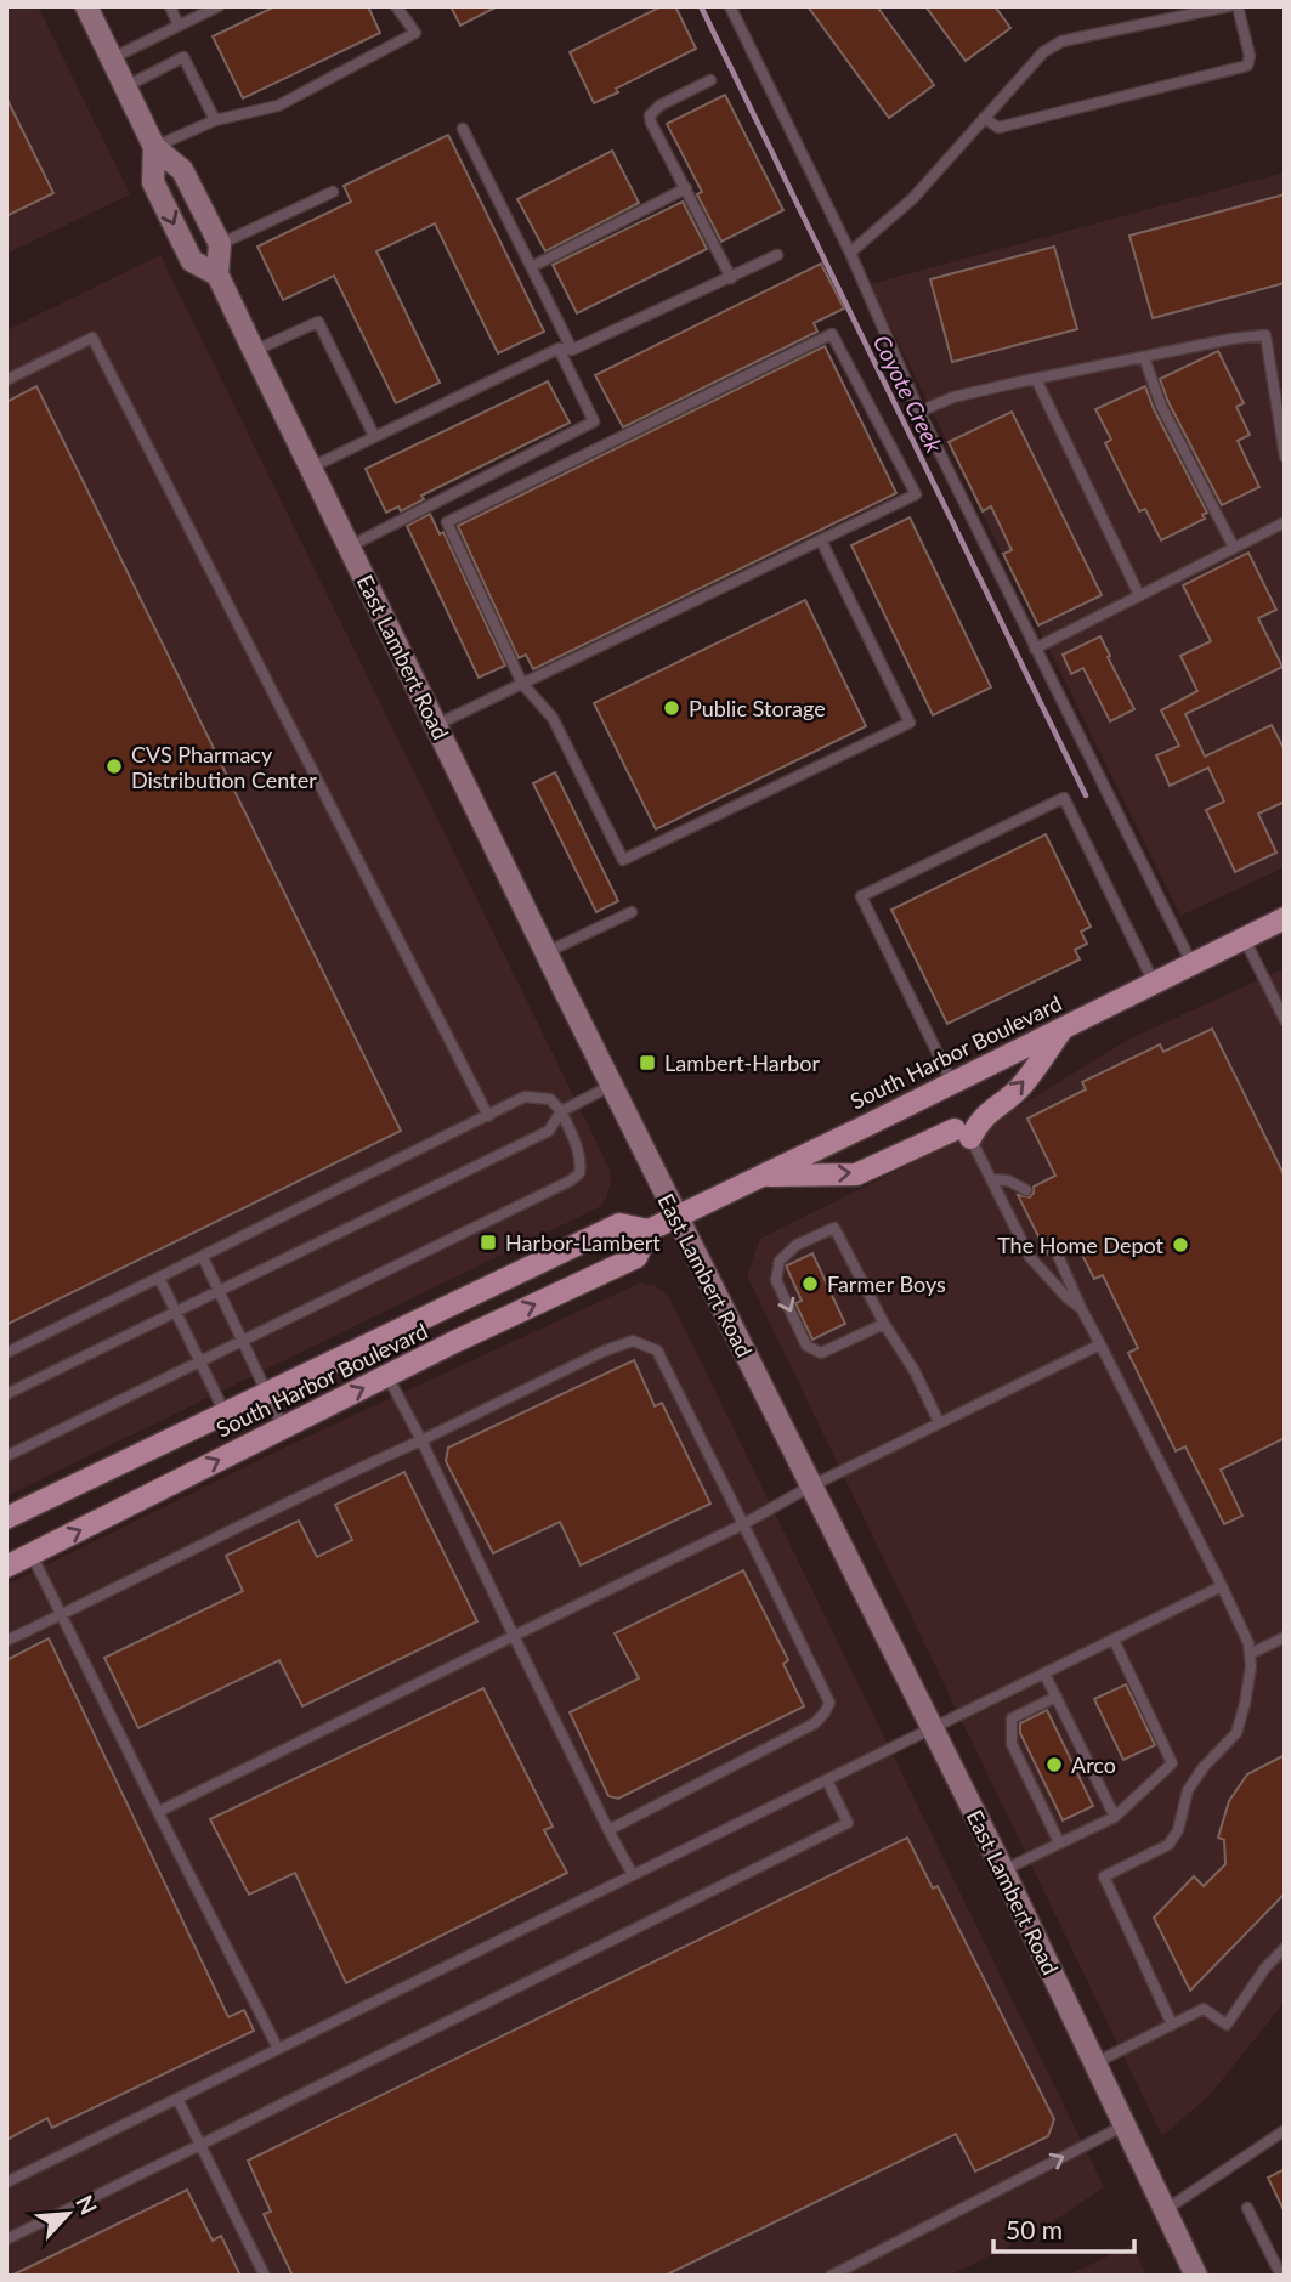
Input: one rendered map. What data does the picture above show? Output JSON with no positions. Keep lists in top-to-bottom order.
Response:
{
  "streets": {
    "main road": ["East Lambert Road", "South Harbor Boulevard"]
  },
  "crossings": [
    ["East Lambert Road", "South Harbor Boulevard"]
  ],
  "water": ["Coyote Creek"],
  "places": {
    "other": [
      "Public Storage",
      "CVS Pharmacy Distribution Center",
      "The Home Depot",
      "Farmer Boys",
      "Arco"
    ],
    "transit": ["Lambert-Harbor", "Harbor-Lambert"]
  },
  "scale_bar": "50 m",
  "north": "top right"
}
